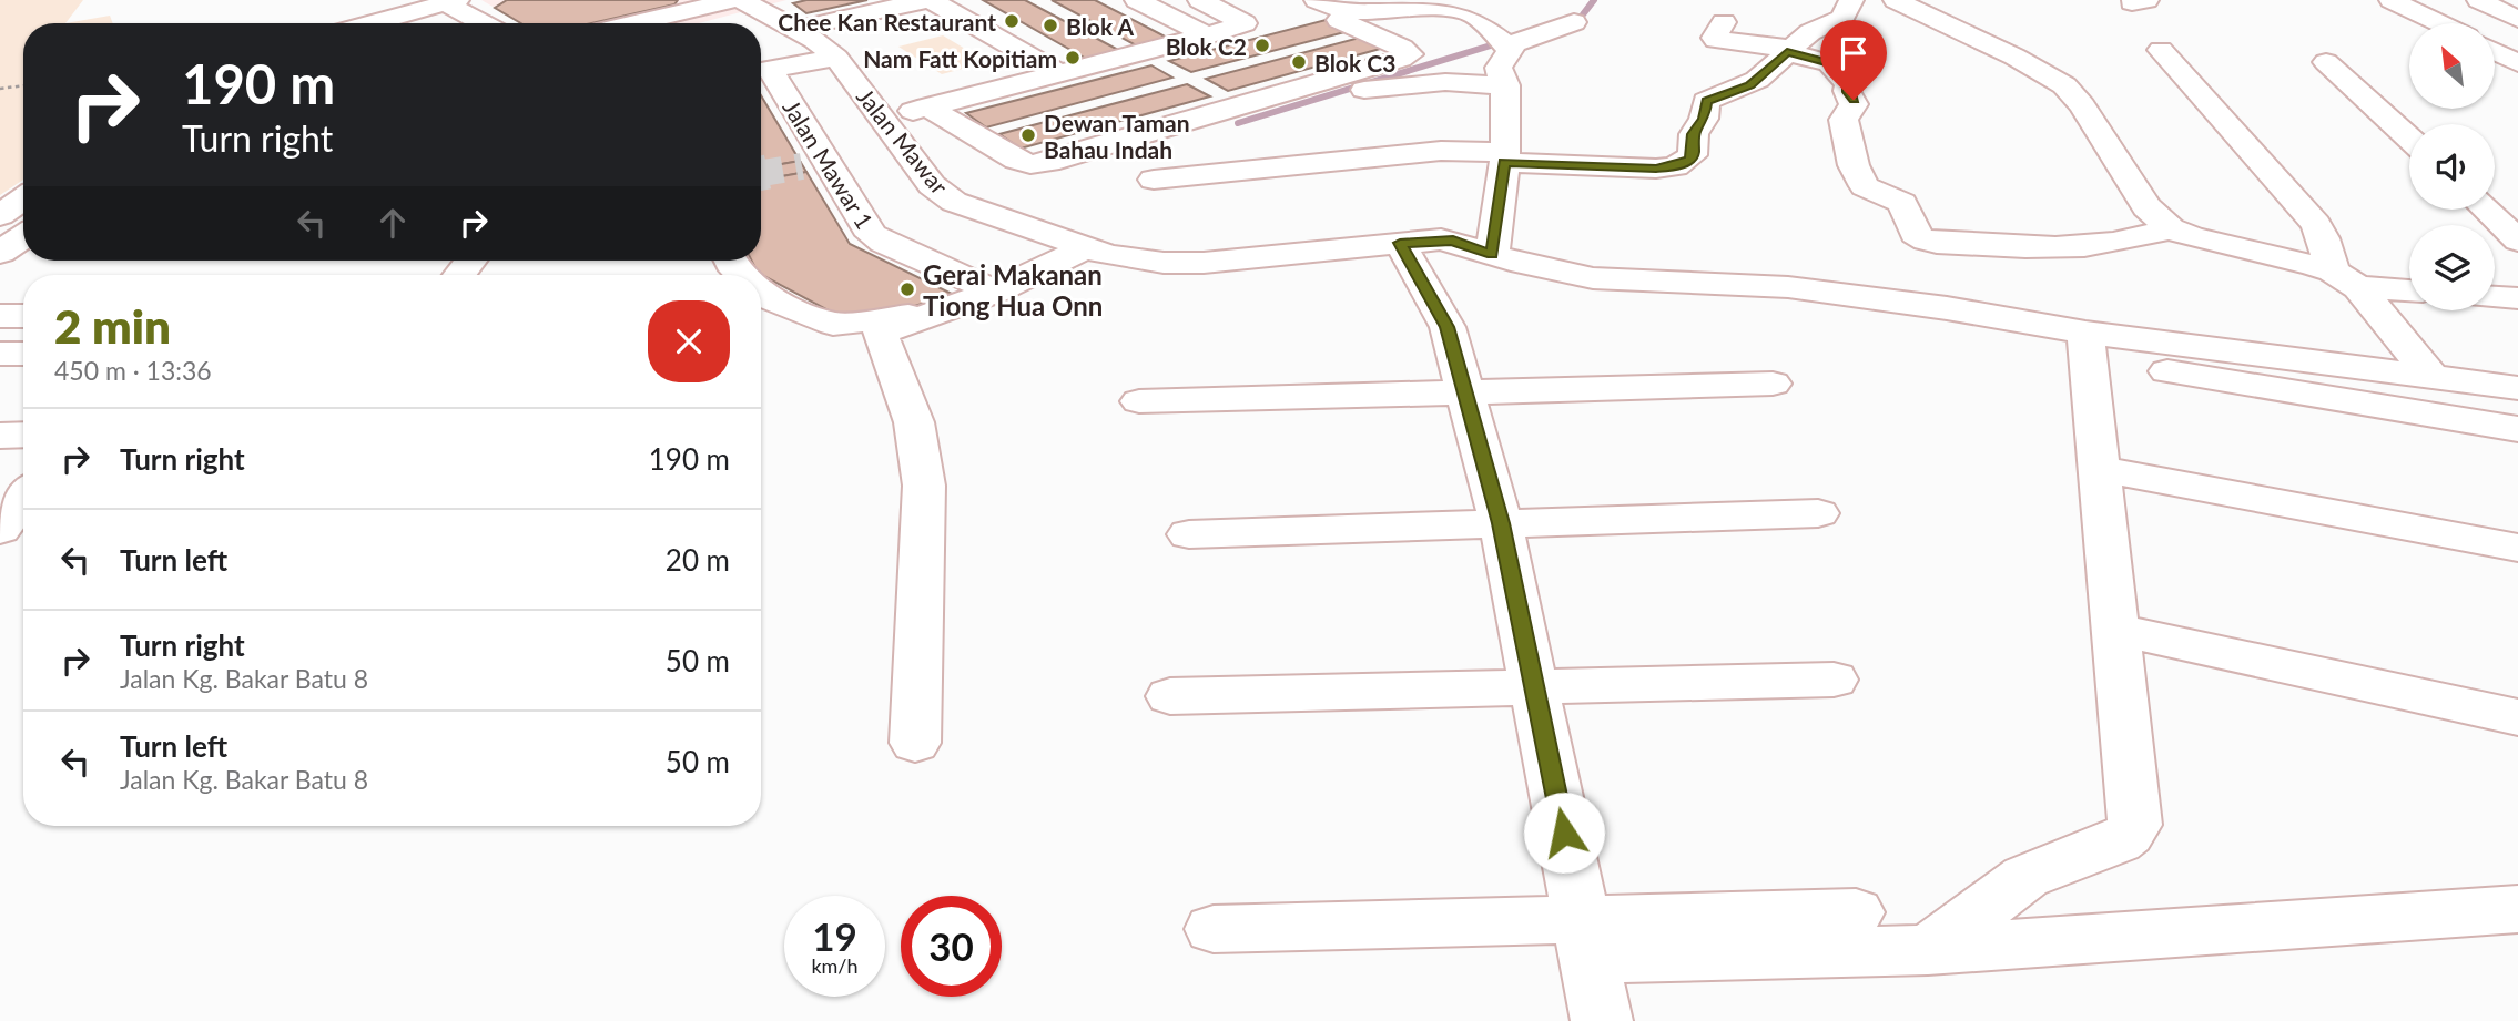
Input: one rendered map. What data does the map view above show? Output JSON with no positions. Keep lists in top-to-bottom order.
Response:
{
  "streets": {
    "street": ["Jalan Mawar", "Jalan Mawar 1"]
  },
  "crossings": [
    ["Jalan Mawar", "Jalan Mawar 1"]
  ],
  "places": [
    "Chee Kan Restaurant",
    "Blok A",
    "Blok C2",
    "Nam Fatt Kopitiam",
    "Blok C3",
    "Dewan Taman Bahau Indah",
    "Gerai Makanan Tiong Hua Onn"
  ],
  "north": "top left",
  "page": {
    "turn": ["190 m", "Turn right"],
    "heading": ["2 min", "450 m · 13:36"],
    "list": [
      {
        "name": "Turn right",
        "value": "190 m"
      },
      {
        "name": "Turn left",
        "value": "20 m"
      },
      {
        "name": "Turn right",
        "note": "Jalan Kg. Bakar Batu 8",
        "value": "50 m"
      },
      {
        "name": "Turn left",
        "note": "Jalan Kg. Bakar Batu 8",
        "value": "50 m"
      }
    ],
    "speed": "19 km/h",
    "limit": "30"
  }
}
